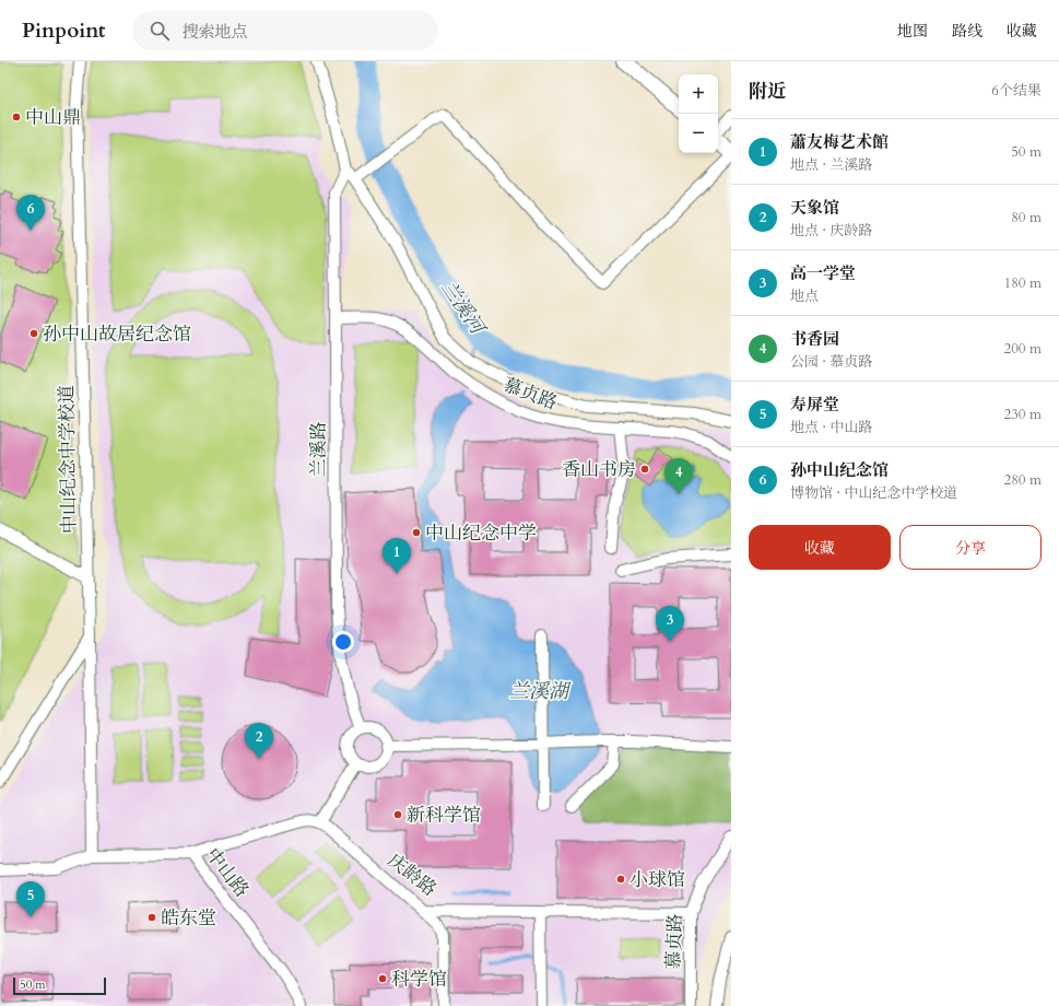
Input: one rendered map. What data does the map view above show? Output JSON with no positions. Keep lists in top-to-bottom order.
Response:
{
  "streets": {
    "street": [
      "慕贞路",
      "兰溪路",
      "中山纪念中学校道",
      "中山路",
      "庆龄路"
    ]
  },
  "crossings": [
    ["慕贞路", "兰溪路"],
    ["慕贞路", "庆龄路"],
    ["中山纪念中学校道", "中山路"]
  ],
  "water": ["兰溪河", "兰溪湖"],
  "places": [
    "中山鼎",
    "孙中山故居纪念馆",
    "香山书房",
    "中山纪念中学",
    "新科学馆",
    "小球馆",
    "皓东堂",
    "科学馆"
  ],
  "scale_bar": "50 m",
  "page": {
    "header": "Pinpoint",
    "search": "搜索地点",
    "nav": ["地图", "路线", "收藏"],
    "heading": ["附近", "6个结果"],
    "map_buttons": ["+", "−"],
    "list": [
      {
        "mark": "1",
        "name": "蕭友梅艺术館",
        "note": "地点 · 兰溪路",
        "value": "50 m"
      },
      {
        "mark": "2",
        "name": "天象馆",
        "note": "地点 · 庆龄路",
        "value": "80 m"
      },
      {
        "mark": "3",
        "name": "高一学堂",
        "note": "地点",
        "value": "180 m"
      },
      {
        "mark": "4",
        "name": "书香园",
        "note": "公园 · 慕贞路",
        "value": "200 m"
      },
      {
        "mark": "5",
        "name": "寿屏堂",
        "note": "地点 · 中山路",
        "value": "230 m"
      },
      {
        "mark": "6",
        "name": "孙中山纪念馆",
        "note": "博物馆 · 中山纪念中学校道",
        "value": "280 m"
      }
    ],
    "pins": [
      "6",
      "4",
      "1",
      "3",
      "2",
      "5"
    ],
    "buttons": ["收藏", "分享"],
    "scale": "50 m"
  }
}
